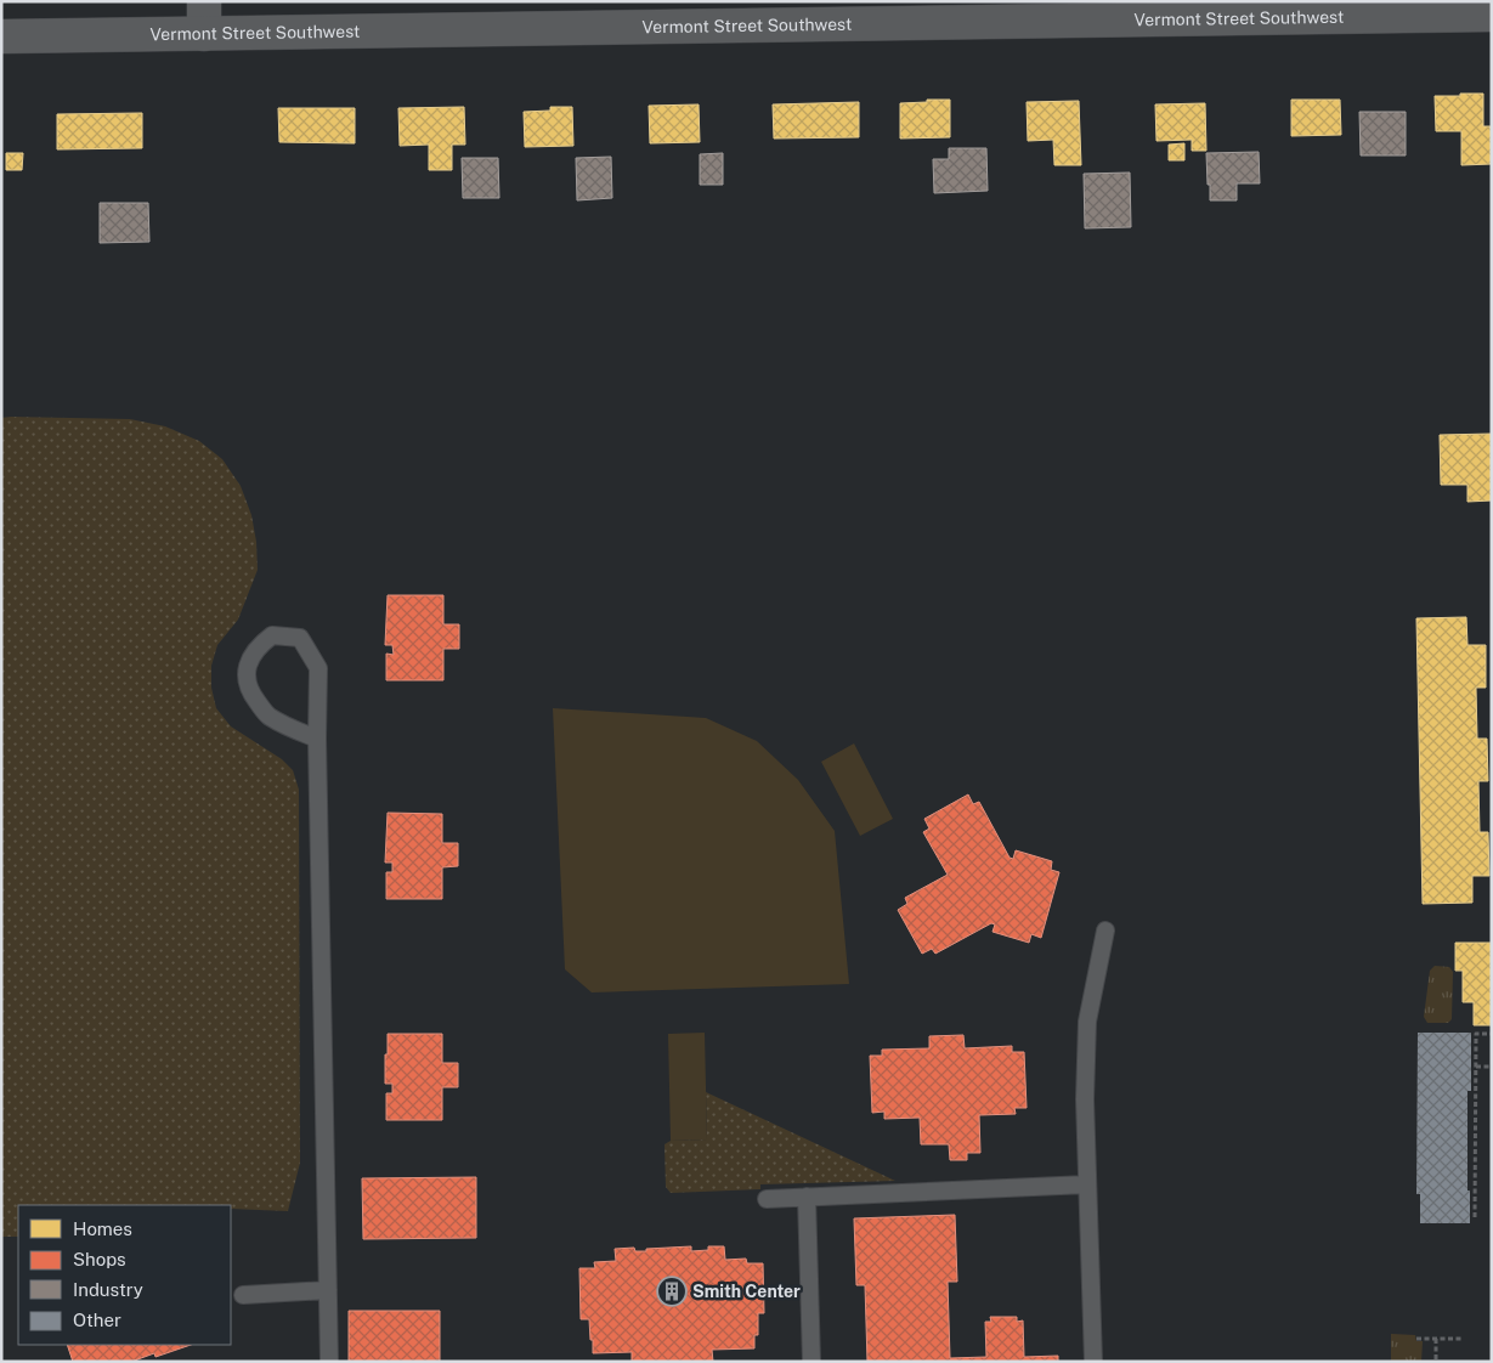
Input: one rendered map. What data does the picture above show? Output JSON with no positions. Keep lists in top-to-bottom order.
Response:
{
  "streets": {
    "street": ["Vermont Street Southwest"]
  },
  "places": {
    "building": ["Smith Center"]
  },
  "legend": [
    "Homes",
    "Shops",
    "Industry",
    "Other"
  ]
}
